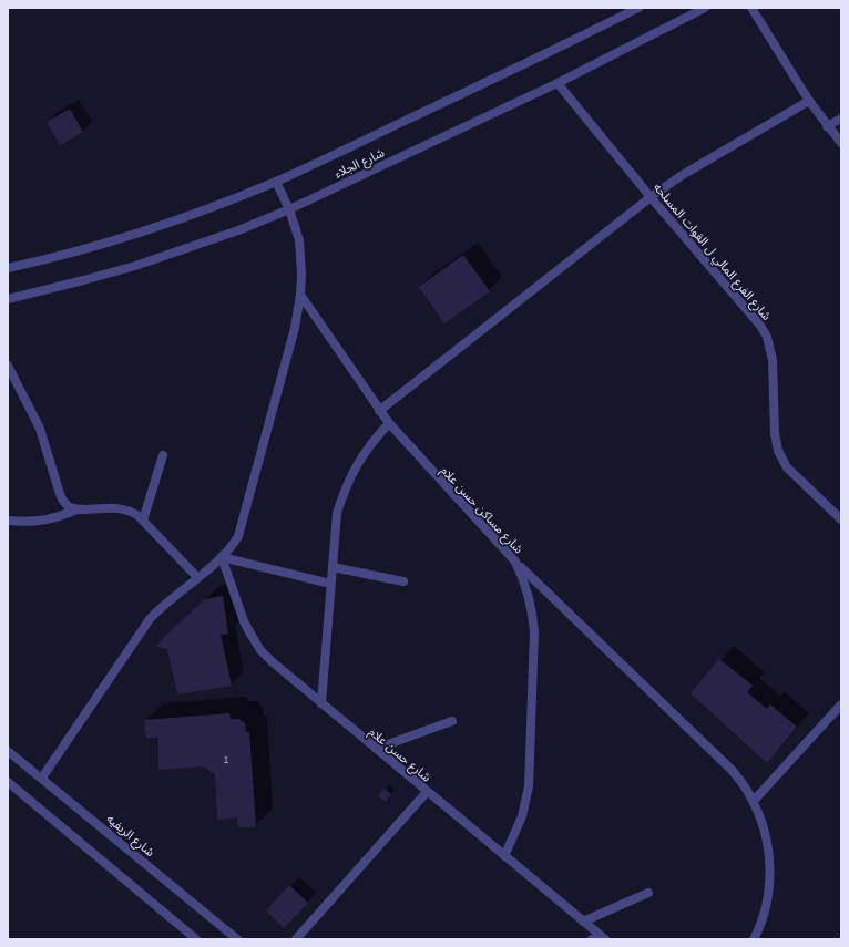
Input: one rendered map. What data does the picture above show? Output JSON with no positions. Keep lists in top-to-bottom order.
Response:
{
  "streets": {
    "street": [
      "شارع الجلاء",
      "شارع الفرع المالي ل القوات المسلحه",
      "شارع مساكن حسن علام",
      "شارع حسن علام",
      "شارع الريفيه"
    ]
  },
  "crossings": [
    ["شارع الجلاء", "شارع الفرع المالي ل القوات المسلحه"],
    ["شارع مساكن حسن علام", "شارع حسن علام"]
  ],
  "house_numbers": ["1"]
}
